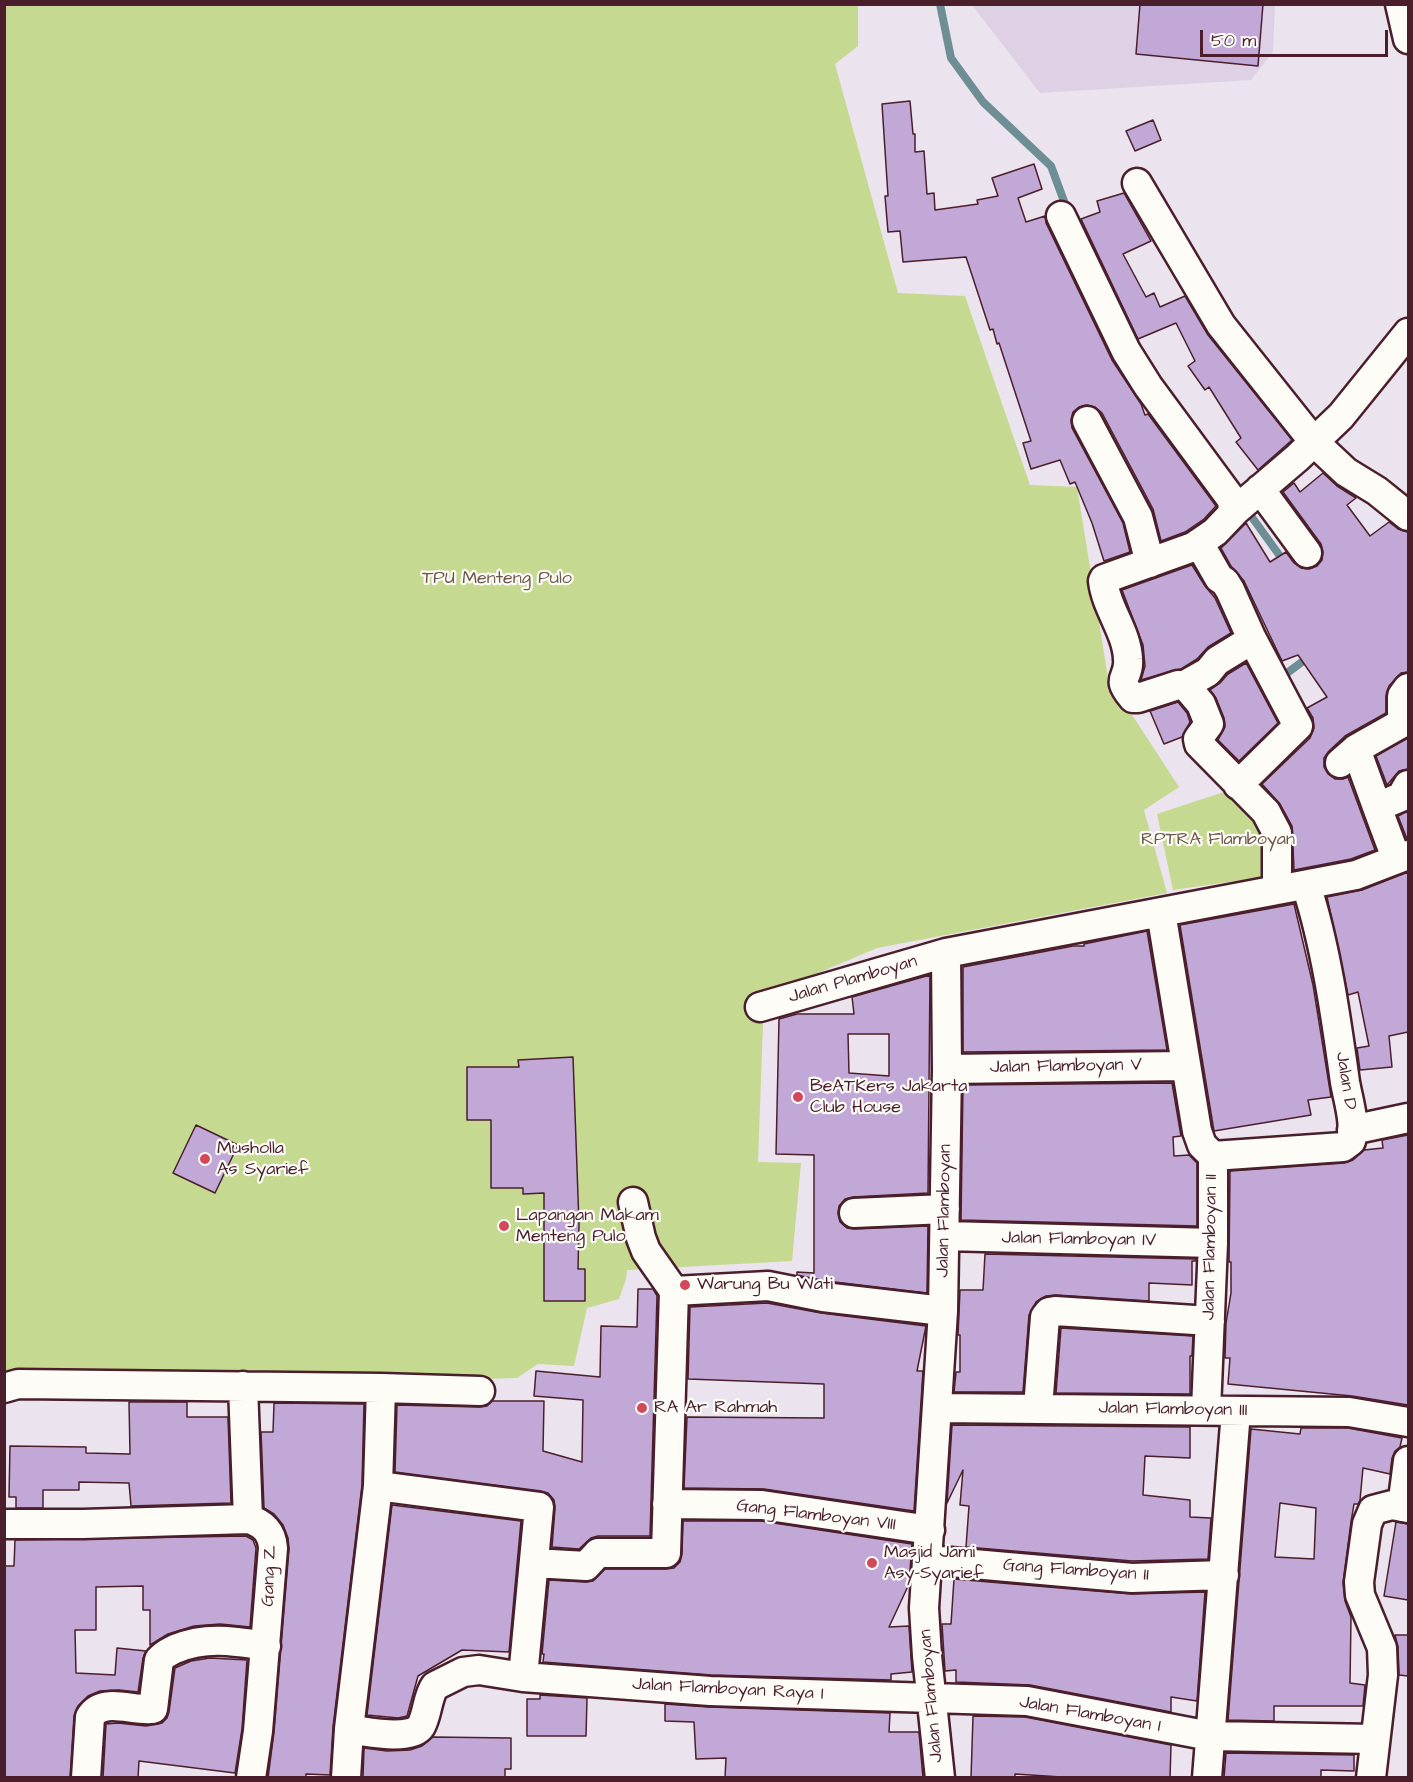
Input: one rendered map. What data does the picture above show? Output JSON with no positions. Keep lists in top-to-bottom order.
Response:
{
  "streets": {
    "street": [
      "Jalan Plamboyan",
      "Jalan Flamboyan V",
      "Jalan D",
      "Jalan Flamboyan",
      "Jalan Flamboyan IV",
      "Jalan Flamboyan II",
      "Jalan Flamboyan III",
      "Gang Flamboyan VIII",
      "Gang Flamboyan II",
      "Gang Z",
      "Jalan Flamboyan Raya I",
      "Jalan Flamboyan I"
    ]
  },
  "crossings": [
    ["Jalan Plamboyan", "Jalan Flamboyan"],
    ["Jalan Flamboyan V", "Jalan Flamboyan"],
    ["Jalan Flamboyan V", "Jalan Flamboyan II"],
    ["Jalan D", "Jalan Flamboyan II"],
    ["Jalan Flamboyan", "Jalan Flamboyan IV"],
    ["Jalan Flamboyan", "Jalan Flamboyan III"],
    ["Jalan Flamboyan", "Gang Flamboyan VIII"],
    ["Jalan Flamboyan", "Gang Flamboyan II"],
    ["Jalan Flamboyan", "Jalan Flamboyan Raya I"],
    ["Jalan Flamboyan", "Jalan Flamboyan I"],
    ["Jalan Flamboyan IV", "Jalan Flamboyan II"],
    ["Jalan Flamboyan II", "Jalan Flamboyan III"],
    ["Jalan Flamboyan Raya I", "Jalan Flamboyan I"]
  ],
  "parks": ["TPU Menteng Pulo", "RPTRA Flamboyan"],
  "places": [
    "BeATKers Jakarta Club House",
    "Musholla As Syarief",
    "Lapangan Makam Menteng Pulo",
    "Warung Bu Wati",
    "RA Ar Rahmah",
    "Masjid Jami Asy-Syarief"
  ],
  "scale_bar": "50 m"
}
